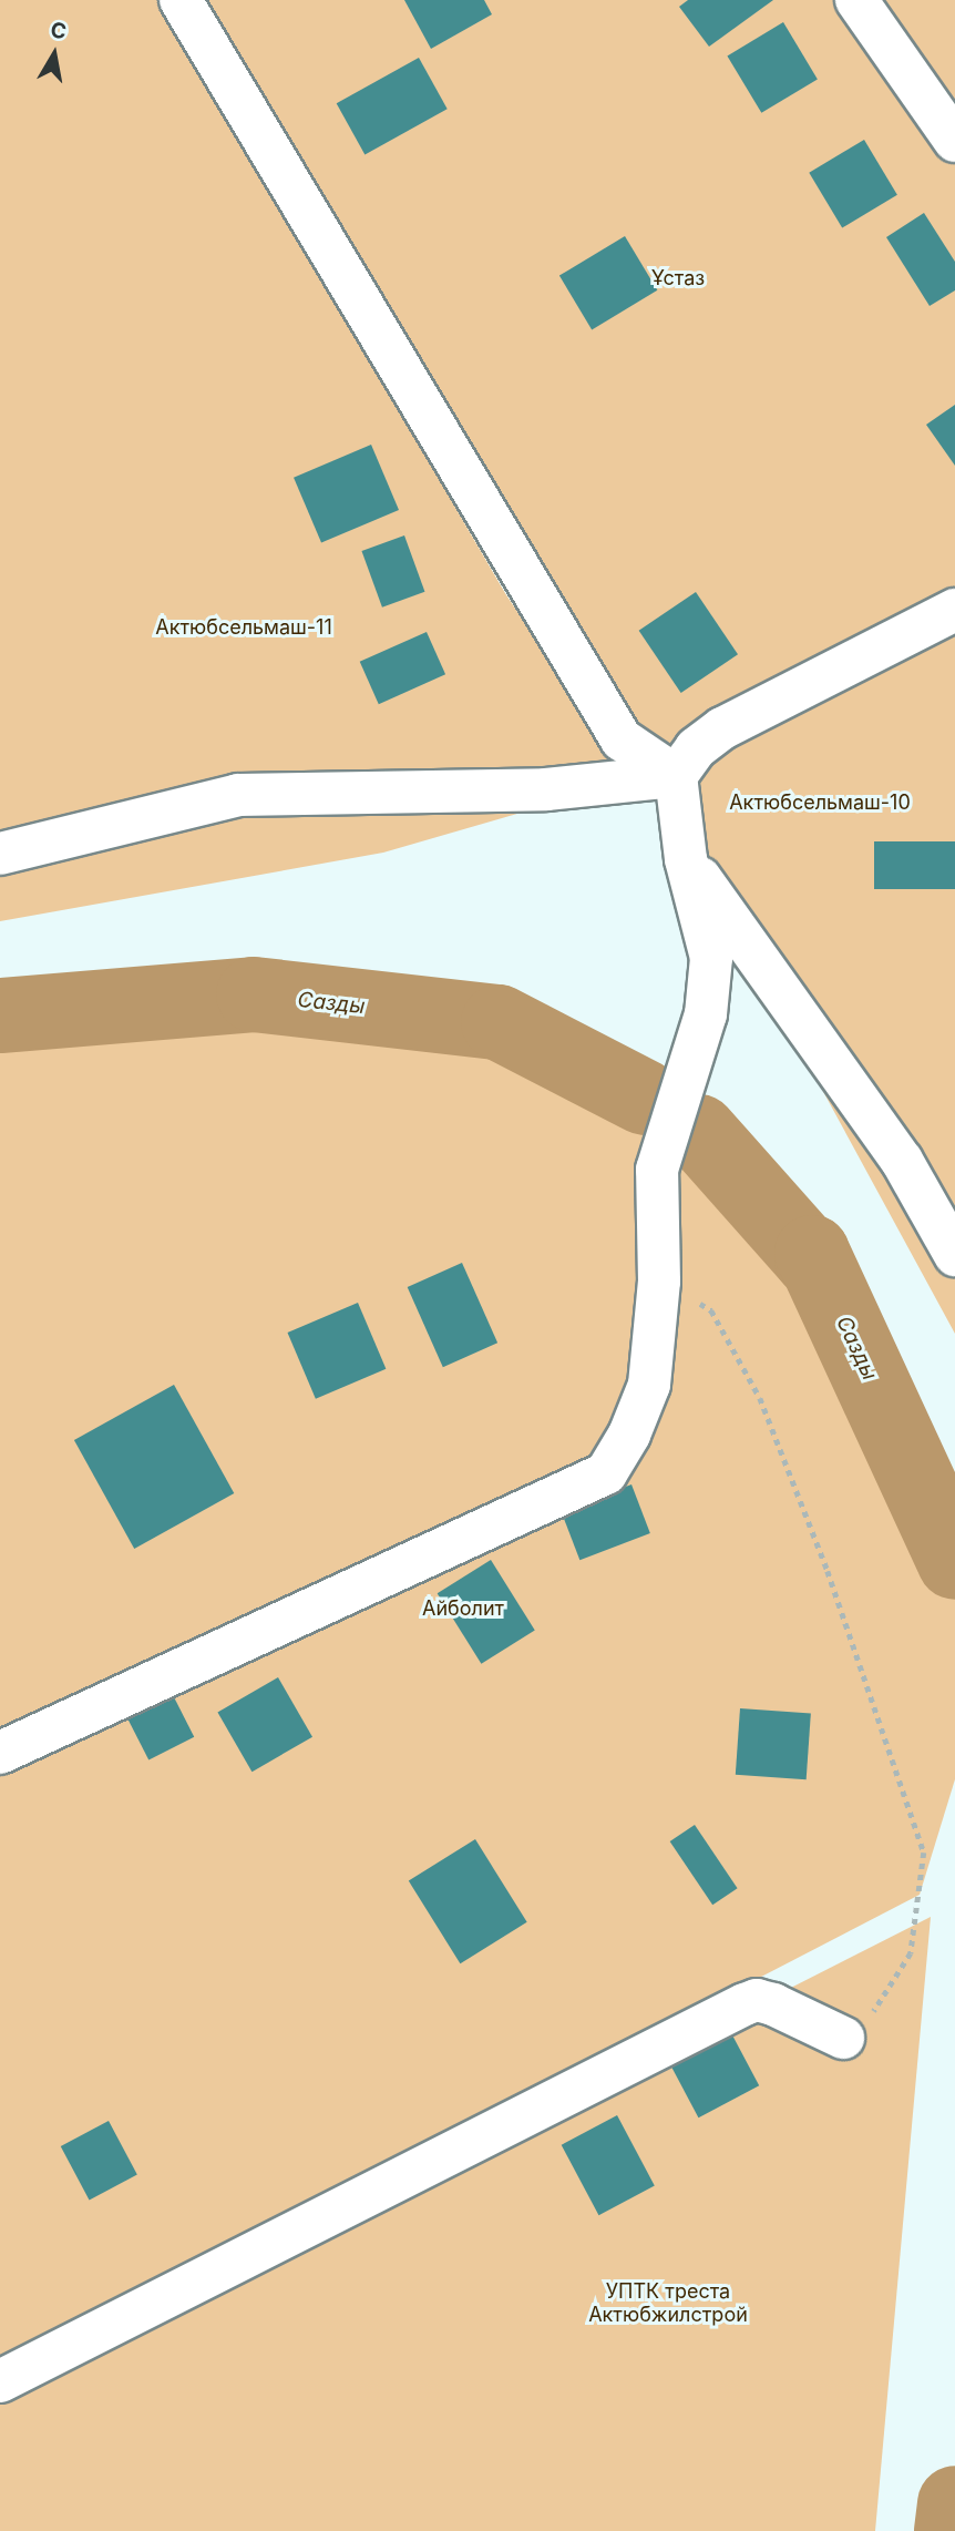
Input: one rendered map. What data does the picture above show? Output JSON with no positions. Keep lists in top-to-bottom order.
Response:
{
  "water": ["Сазды"],
  "parks": [
    "Ұстаз",
    "Актюбсельмаш-11",
    "Актюбсельмаш-10",
    "Айболит",
    "УПТК треста Актюбжилстрой"
  ],
  "north": "top"
}
